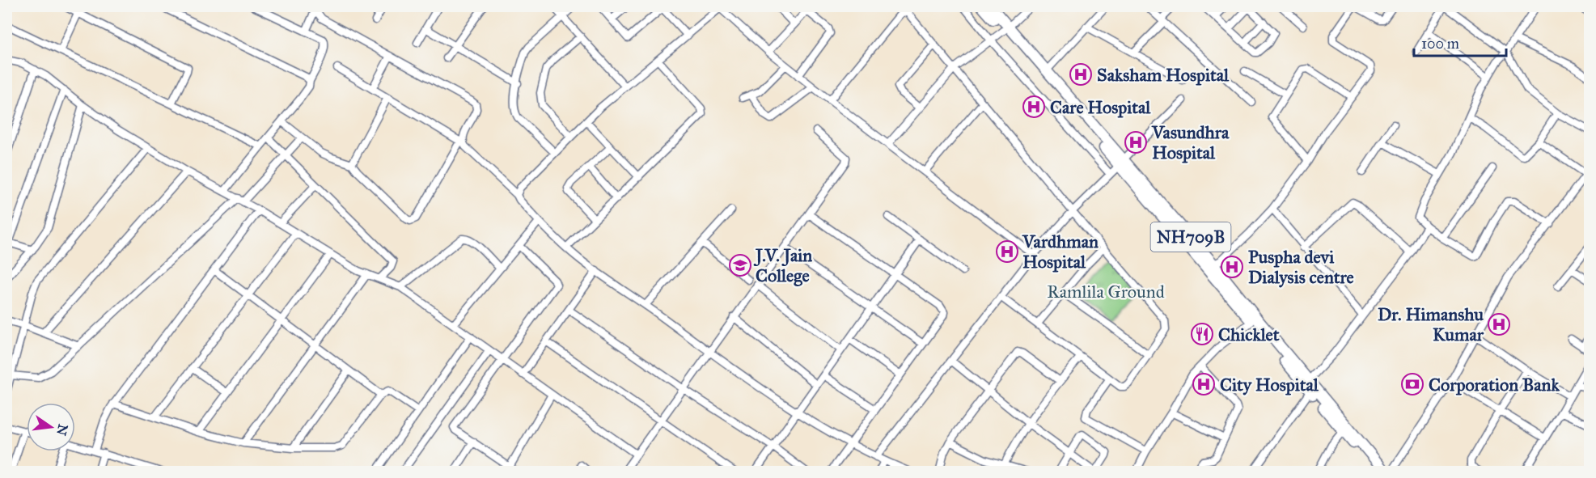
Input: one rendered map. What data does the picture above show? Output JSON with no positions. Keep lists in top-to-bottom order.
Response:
{
  "streets": {
    "highway": ["NH709B"]
  },
  "parks": ["Ramlila Ground"],
  "places": {
    "hospital": [
      "Saksham Hospital",
      "Care Hospital",
      "Vasundhra Hospital",
      "Vardhman Hospital",
      "Puspha devi Dialysis centre",
      "Dr. Himanshu Kumar",
      "City Hospital"
    ],
    "school or university": ["J.V. Jain College"],
    "restaurant": ["Chicklet"],
    "bank": ["Corporation Bank"]
  },
  "scale_bar": "100 m",
  "north": "right"
}
